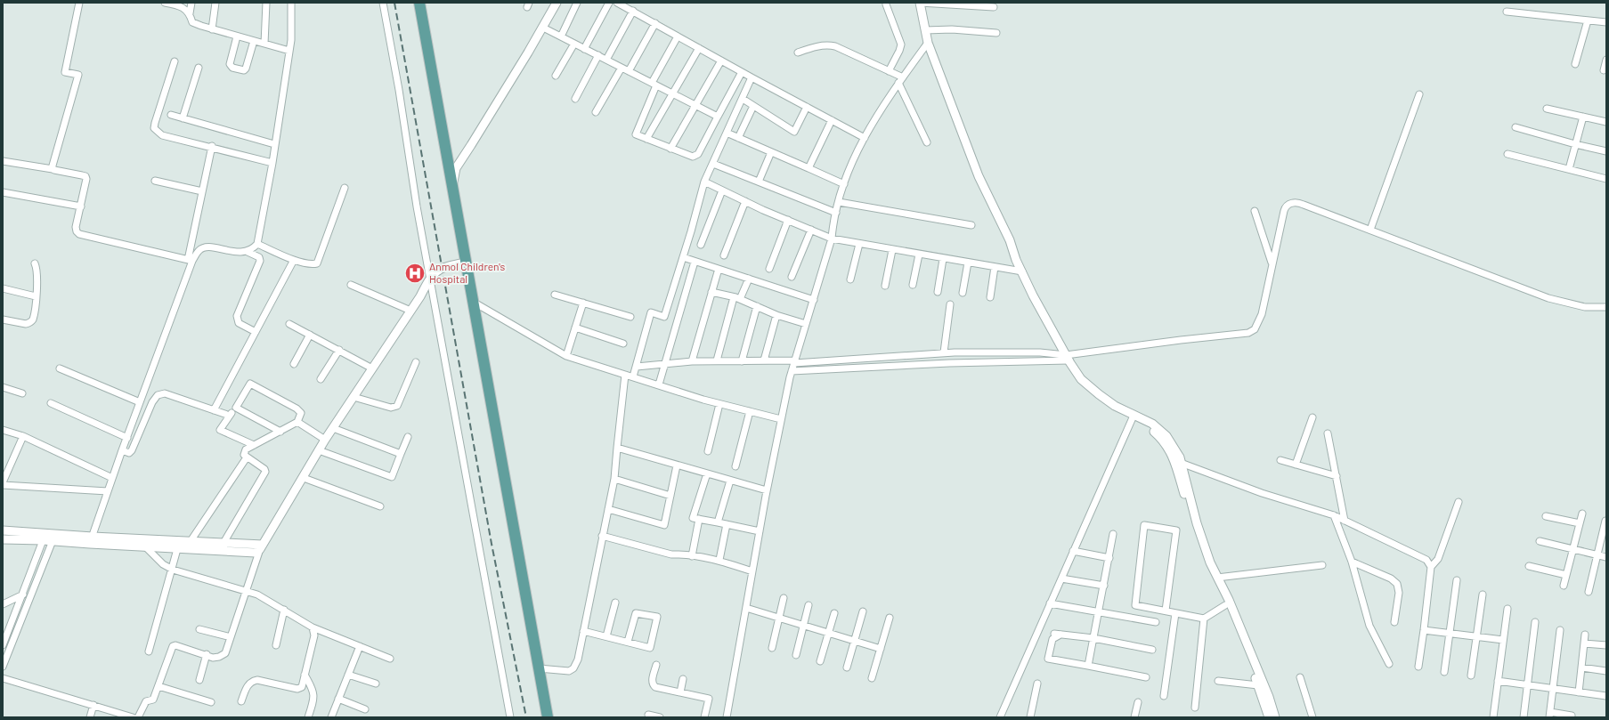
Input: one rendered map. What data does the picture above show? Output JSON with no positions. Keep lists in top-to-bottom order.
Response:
{
  "places": {
    "hospital": ["Anmol Children's Hospital"]
  }
}
